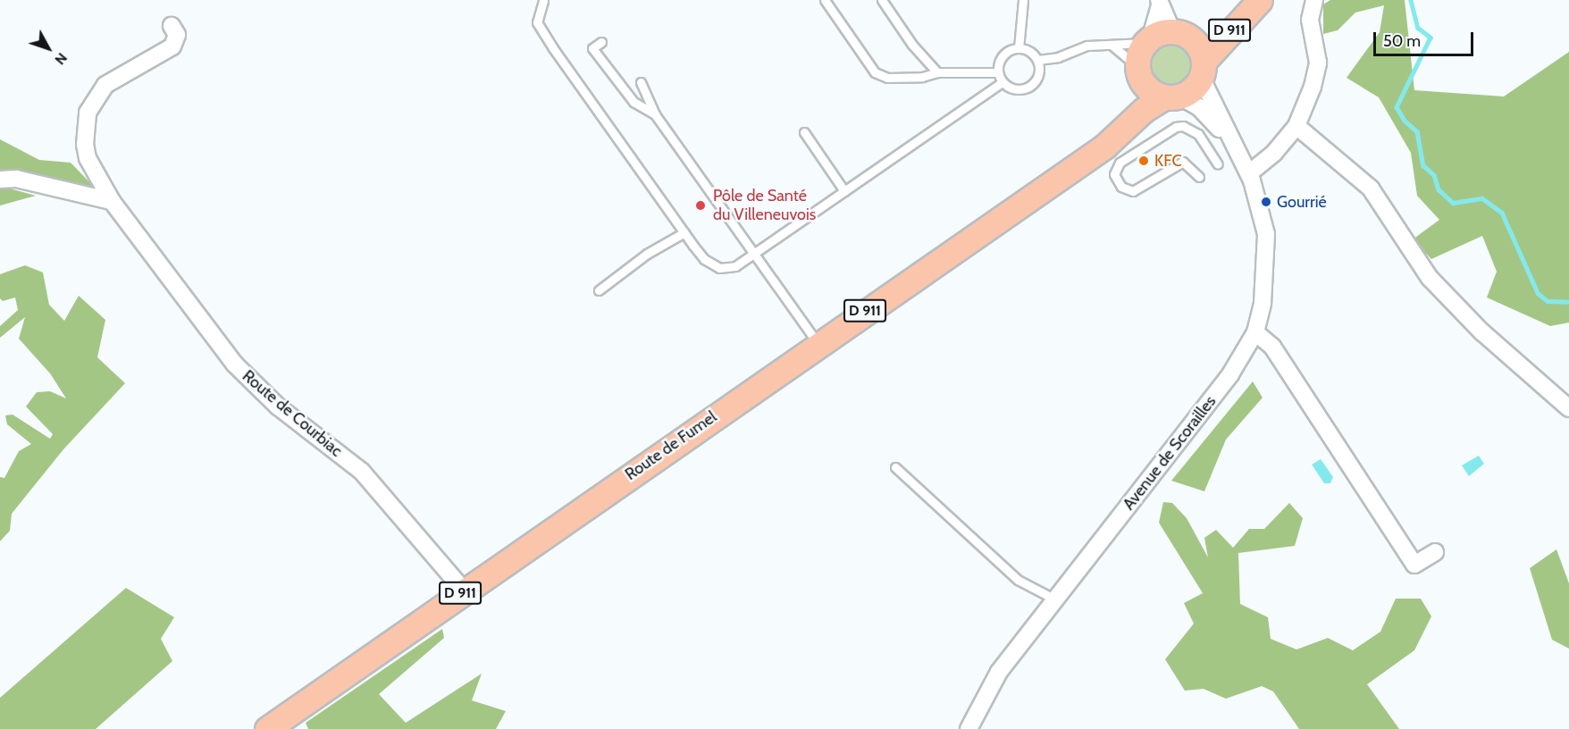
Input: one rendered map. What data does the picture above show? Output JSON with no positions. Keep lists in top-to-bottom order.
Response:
{
  "streets": {
    "main road": ["D 911", "Route de Fumel"],
    "street": ["Route de Courbiac", "Avenue de Scorailles"]
  },
  "crossings": [
    ["D 911", "Route de Fumel"],
    ["D 911", "Avenue de Scorailles"],
    ["Route de Courbiac", "Route de Fumel"],
    ["Route de Fumel", "Avenue de Scorailles"]
  ],
  "places": ["KFC", "Gourrié", "Pôle de Santé du Villeneuvois"],
  "scale_bar": "50 m",
  "north": "bottom right"
}
